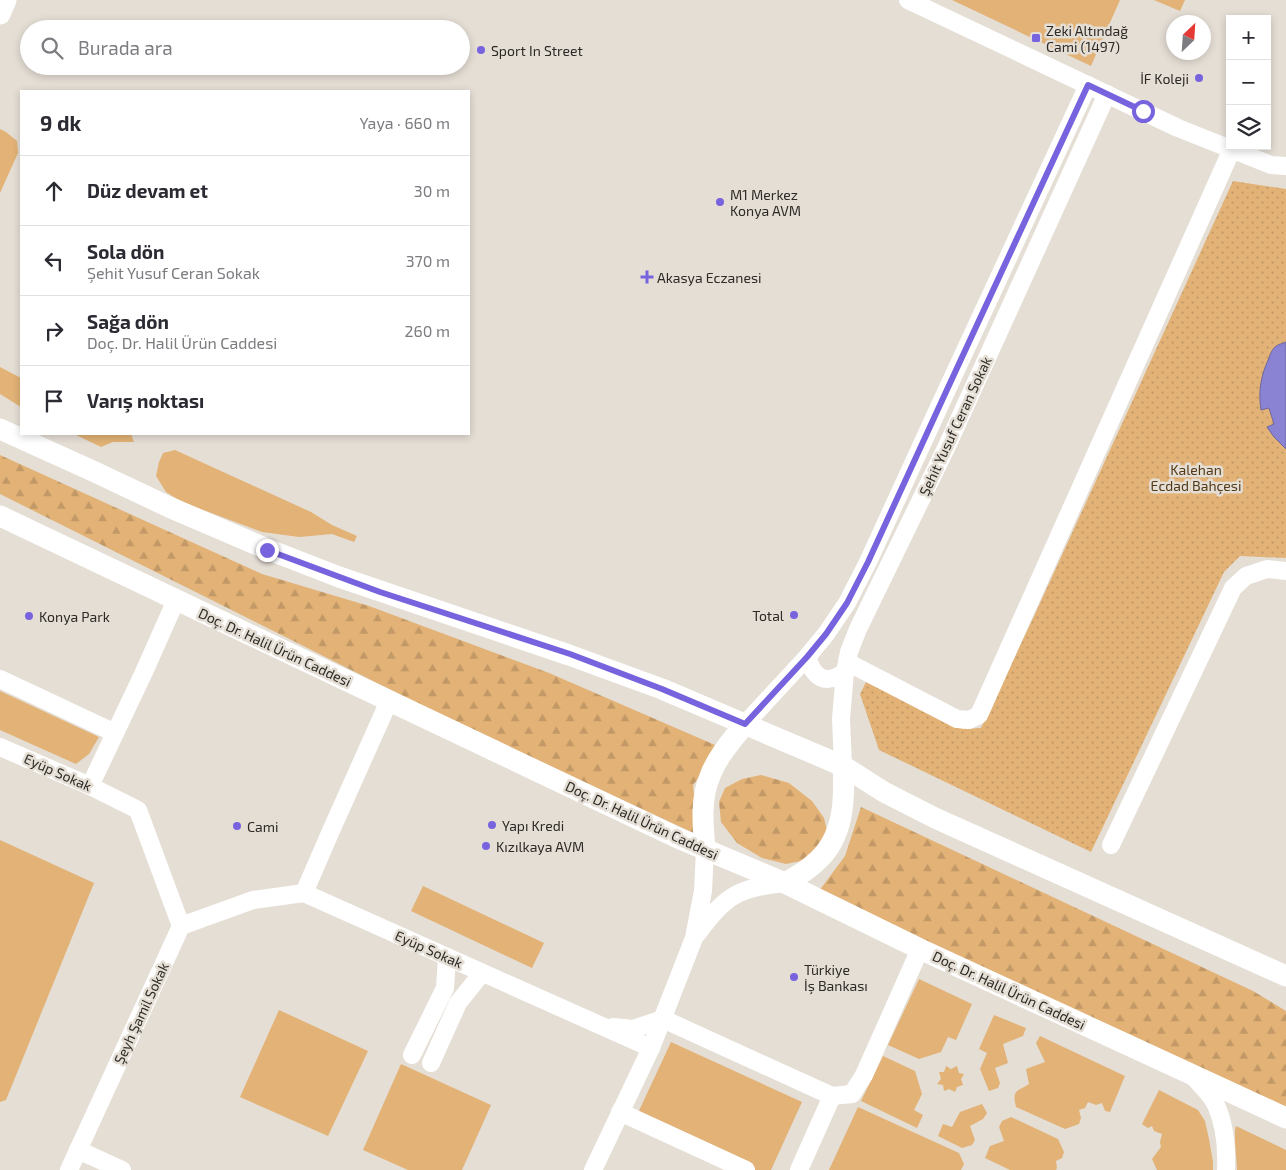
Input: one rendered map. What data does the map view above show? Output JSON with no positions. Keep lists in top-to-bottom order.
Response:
{
  "streets": {
    "main road": ["Doç. Dr. Halil Ürün Caddesi"],
    "street": ["Şehit Yusuf Ceran Sokak", "Eyüp Sokak", "Şeyh Şamil Sokak"]
  },
  "crossings": [
    ["Şehit Yusuf Ceran Sokak", "Doç. Dr. Halil Ürün Caddesi"],
    ["Eyüp Sokak", "Şeyh Şamil Sokak"]
  ],
  "parks": ["Kalehan Ecdad Bahçesi"],
  "places": {
    "transit": ["Zeki Altındağ Cami (1497)"],
    "other": [
      "Sport In Street",
      "İF Koleji",
      "M1 Merkez Konya AVM",
      "Total",
      "Konya Park",
      "Yapı Kredi",
      "Cami",
      "Kızılkaya AVM",
      "Türkiye İş Bankası"
    ],
    "health": ["Akasya Eczanesi"]
  },
  "north": "top right",
  "page": {
    "map_buttons": ["+", "−"],
    "search": "Burada ara",
    "heading": ["9 dk", "Yaya · 660 m"],
    "list": [
      ["Düz devam et", "30 m"],
      ["Sola dön", "Şehit Yusuf Ceran Sokak", "370 m"],
      ["Sağa dön", "Doç. Dr. Halil Ürün Caddesi", "260 m"],
      "Varış noktası"
    ]
  }
}
